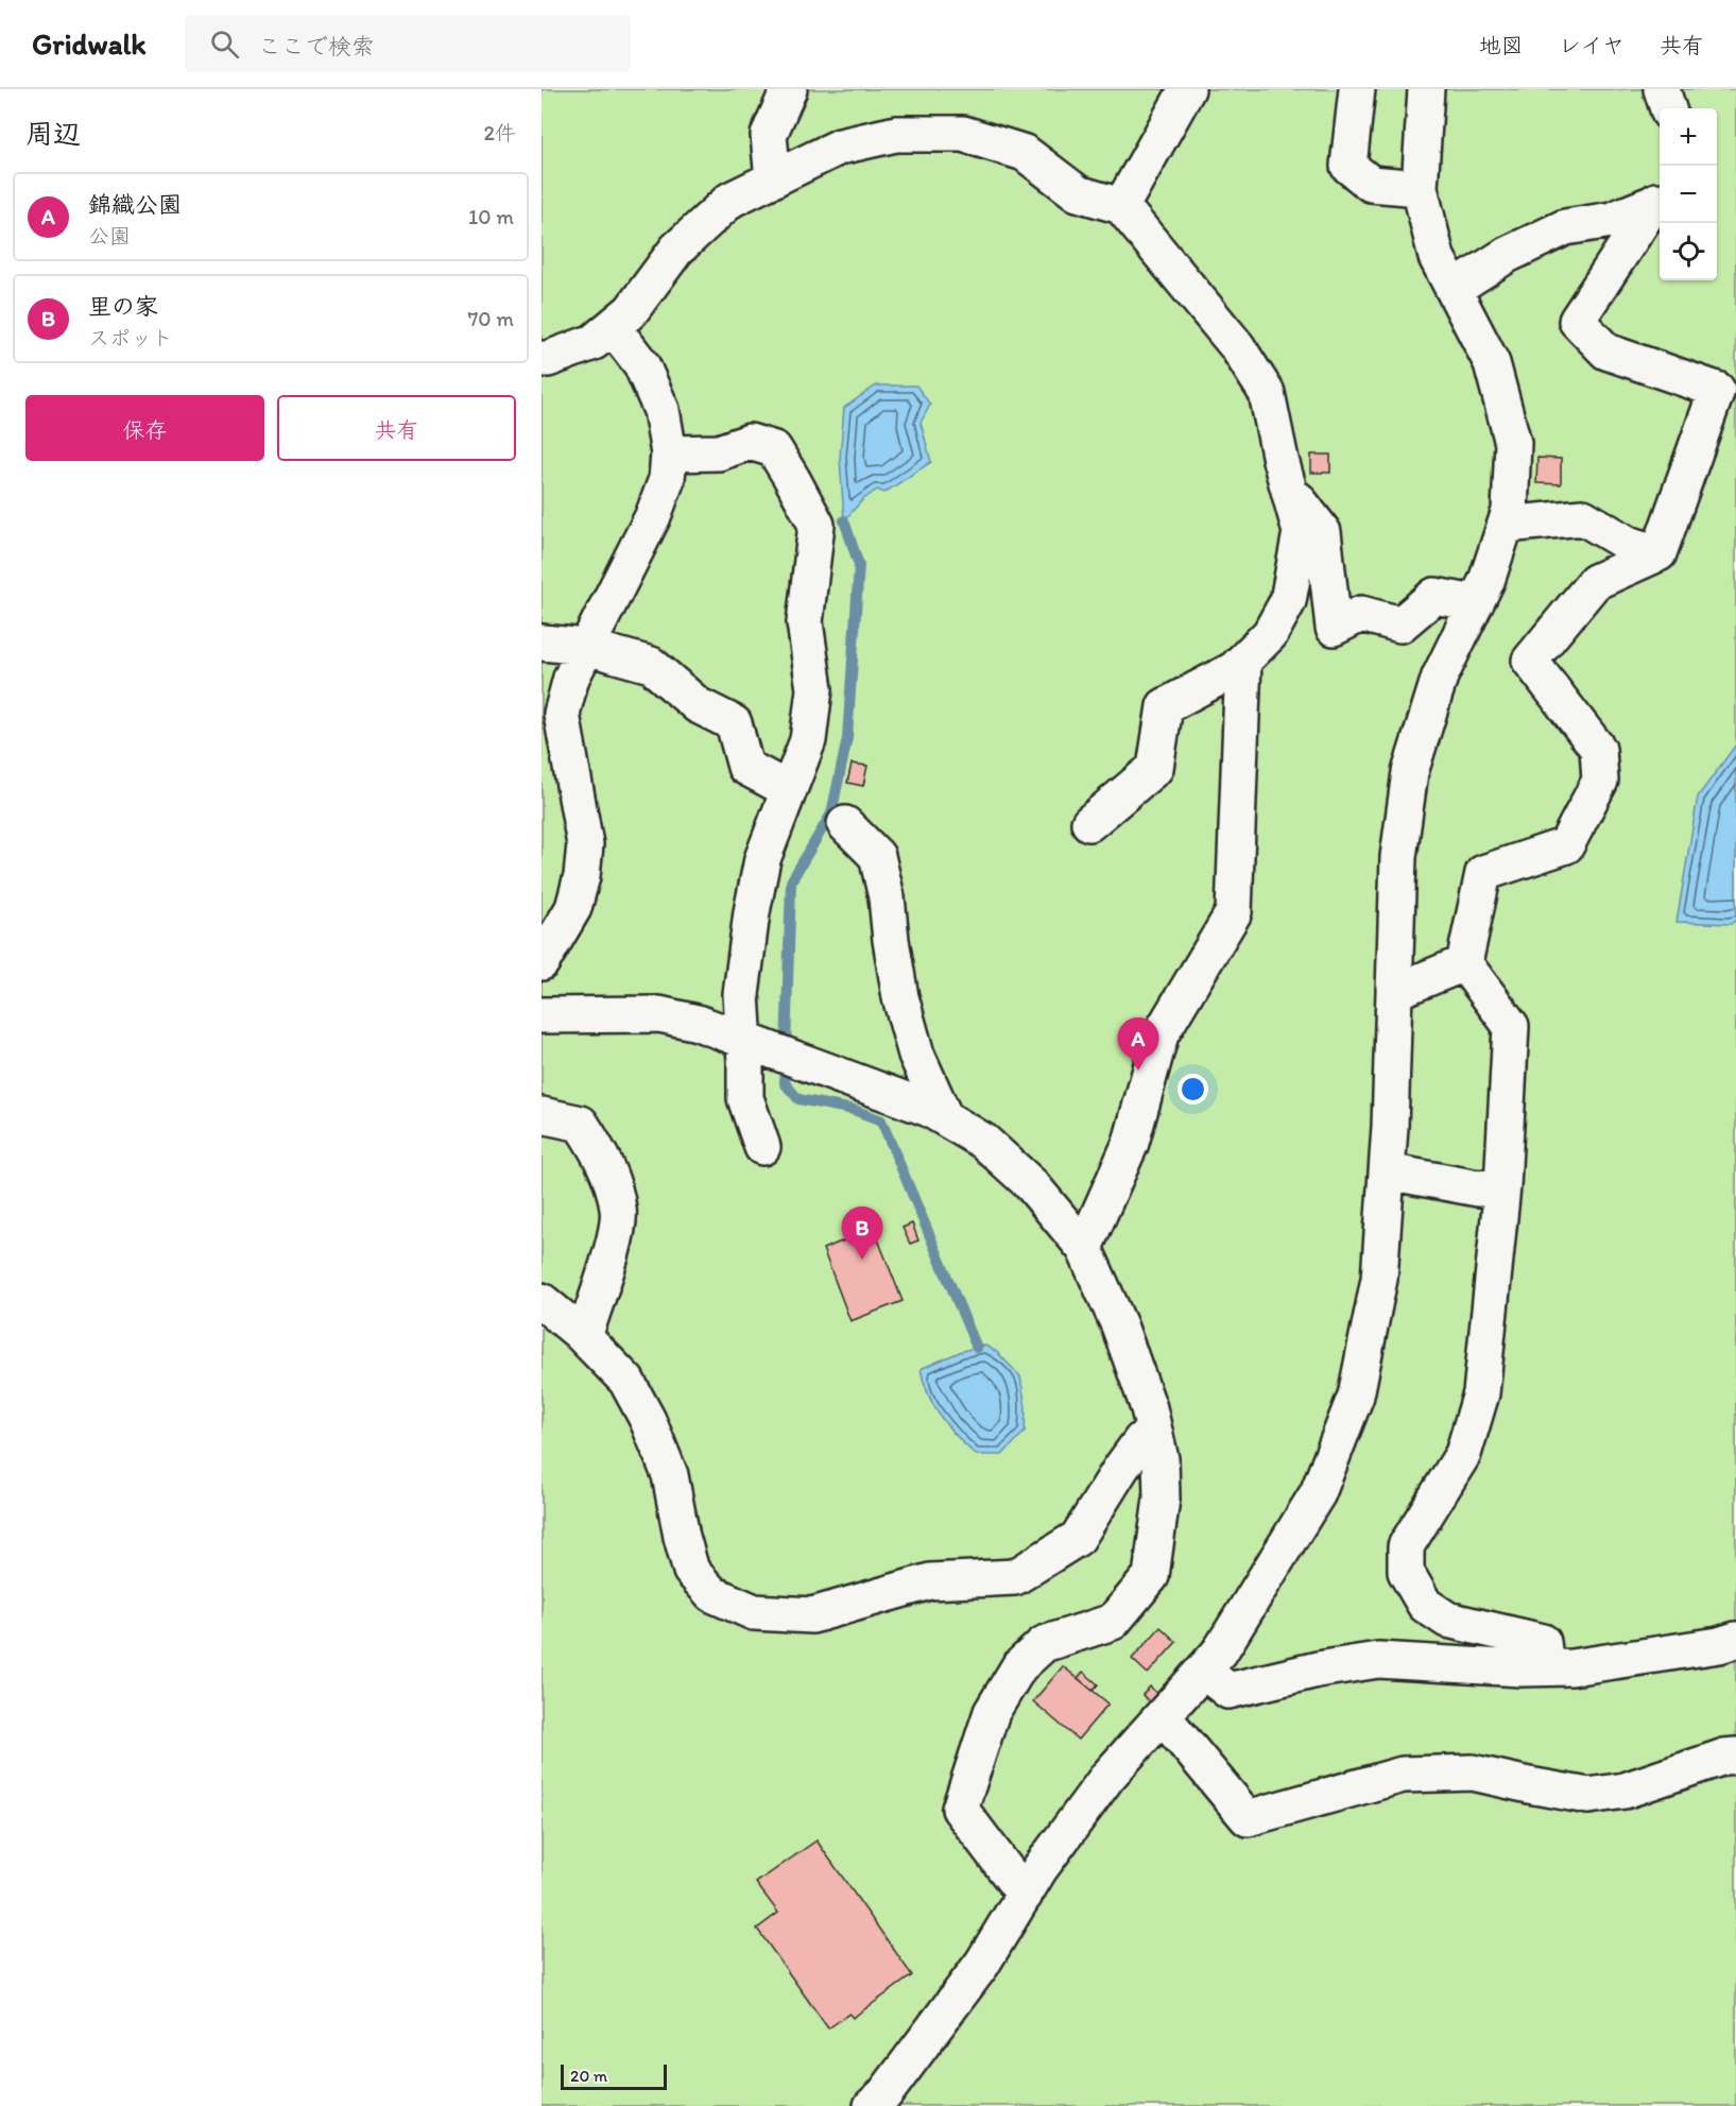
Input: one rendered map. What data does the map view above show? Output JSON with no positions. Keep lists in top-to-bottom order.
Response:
{
  "scale_bar": "20 m",
  "page": {
    "header": "Gridwalk",
    "search": "ここで検索",
    "nav": ["地図", "レイヤ", "共有"],
    "heading": ["周辺", "2件"],
    "map_buttons": ["+", "−"],
    "list": [
      {
        "mark": "A",
        "name": "錦織公園",
        "note": "公園",
        "value": "10 m"
      },
      {
        "mark": "B",
        "name": "里の家",
        "note": "スポット",
        "value": "70 m"
      }
    ],
    "buttons": ["保存", "共有"],
    "pins": ["A", "B"],
    "scale": "20 m"
  }
}
